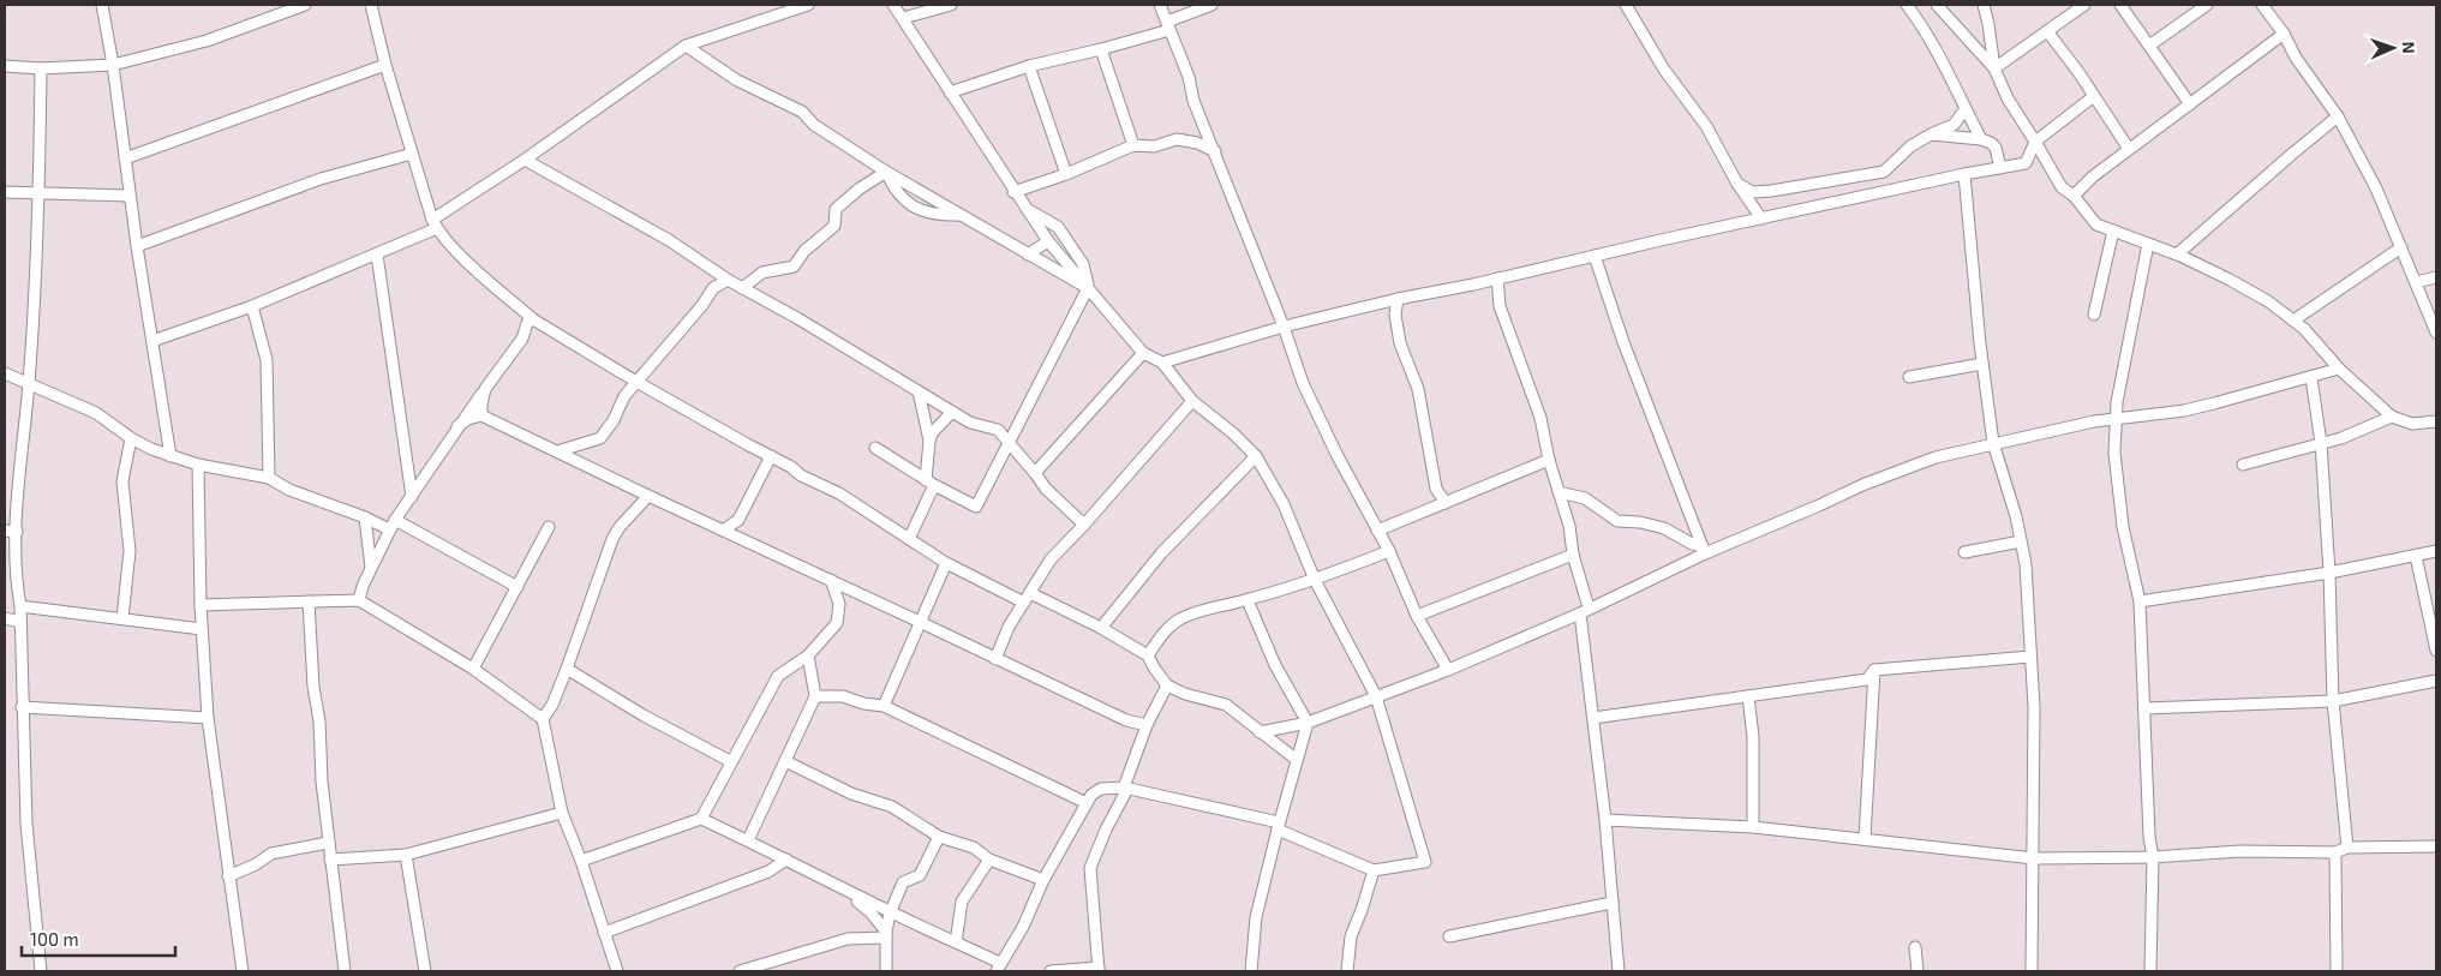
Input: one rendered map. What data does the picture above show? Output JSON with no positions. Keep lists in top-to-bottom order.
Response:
{
  "scale_bar": "100 m",
  "north": "right"
}
